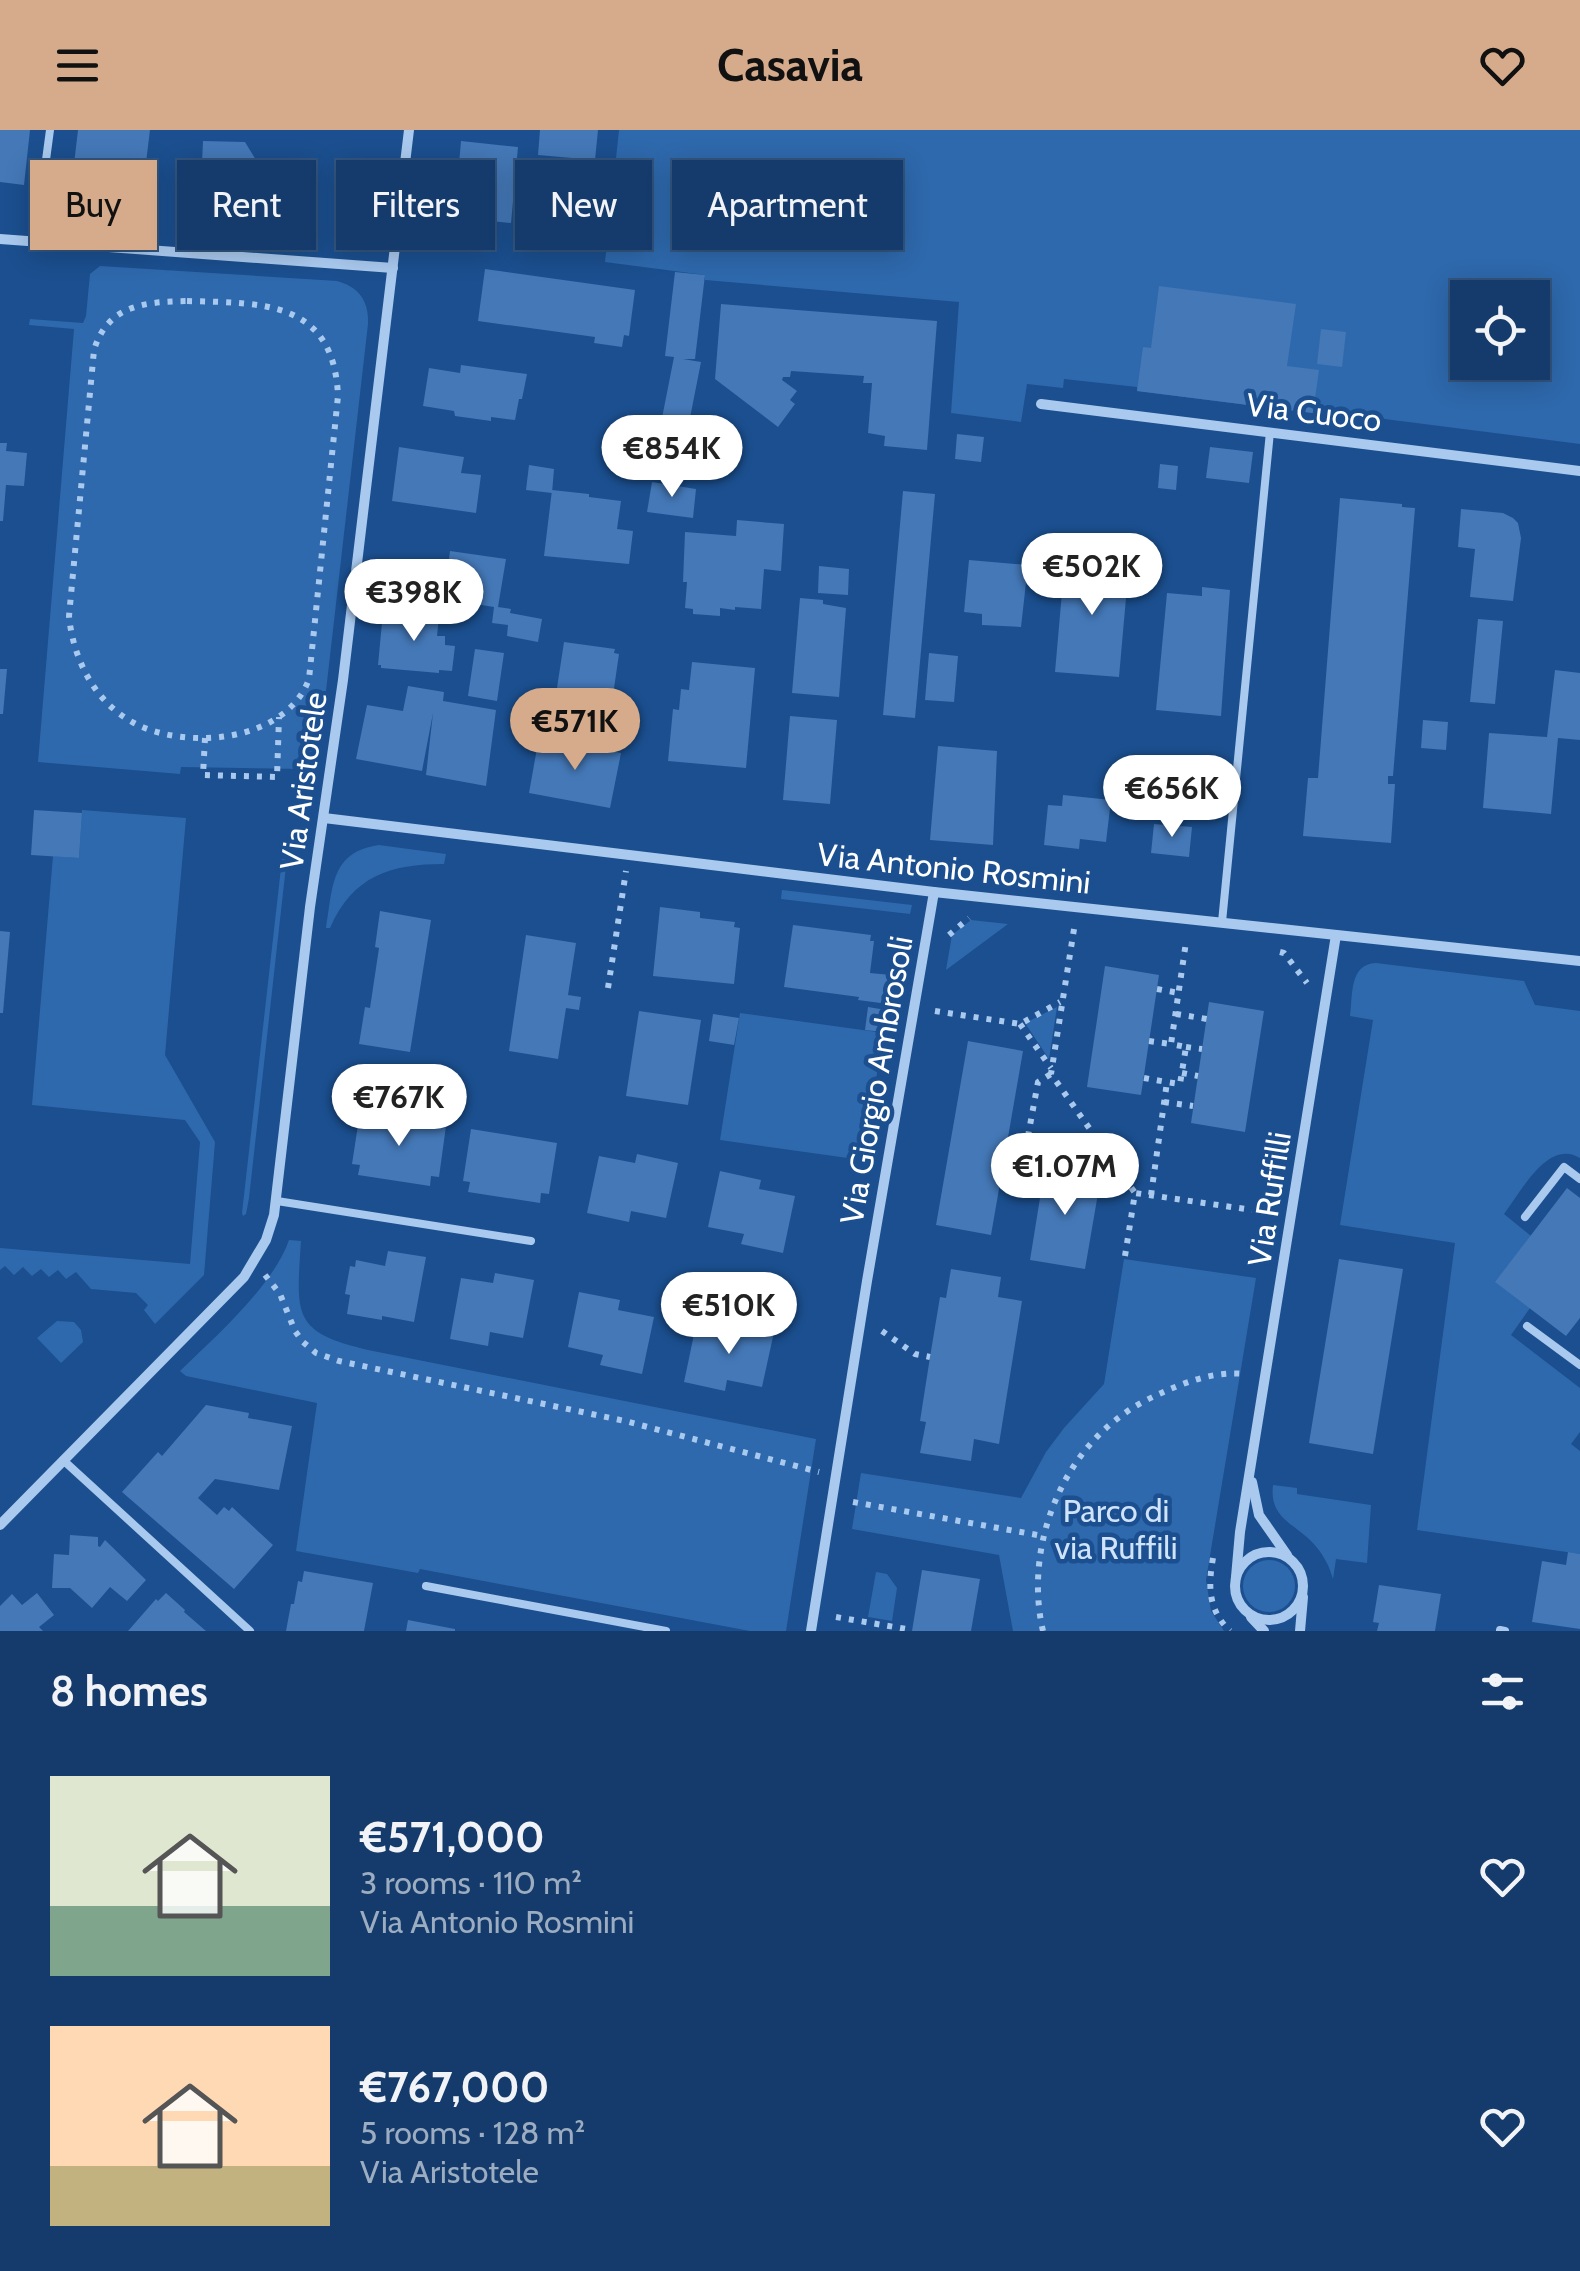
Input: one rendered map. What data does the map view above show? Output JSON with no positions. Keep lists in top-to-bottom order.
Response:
{
  "streets": {
    "street": [
      "Via Cuoco",
      "Via Aristotele",
      "Via Antonio Rosmini",
      "Via Giorgio Ambrosoli",
      "Via Ruffilli"
    ]
  },
  "crossings": [
    ["Via Aristotele", "Via Antonio Rosmini"],
    ["Via Antonio Rosmini", "Via Giorgio Ambrosoli"],
    ["Via Antonio Rosmini", "Via Ruffilli"]
  ],
  "parks": ["Parco di via Ruffili"],
  "page": {
    "header": "Casavia",
    "chip": [
      "Buy",
      "Rent",
      "Filters",
      "New",
      "Apartment"
    ],
    "price": [
      "€854K",
      "€502K",
      "€398K",
      "€571K",
      "€656K",
      "€767K",
      "€1.07M",
      "€510K"
    ],
    "heading": "8 homes",
    "list": [
      {
        "name": "€571,000",
        "note": "3 rooms · 110 m² · Via Antonio Rosmini"
      },
      {
        "name": "€767,000",
        "note": "5 rooms · 128 m² · Via Aristotele"
      }
    ]
  }
}
